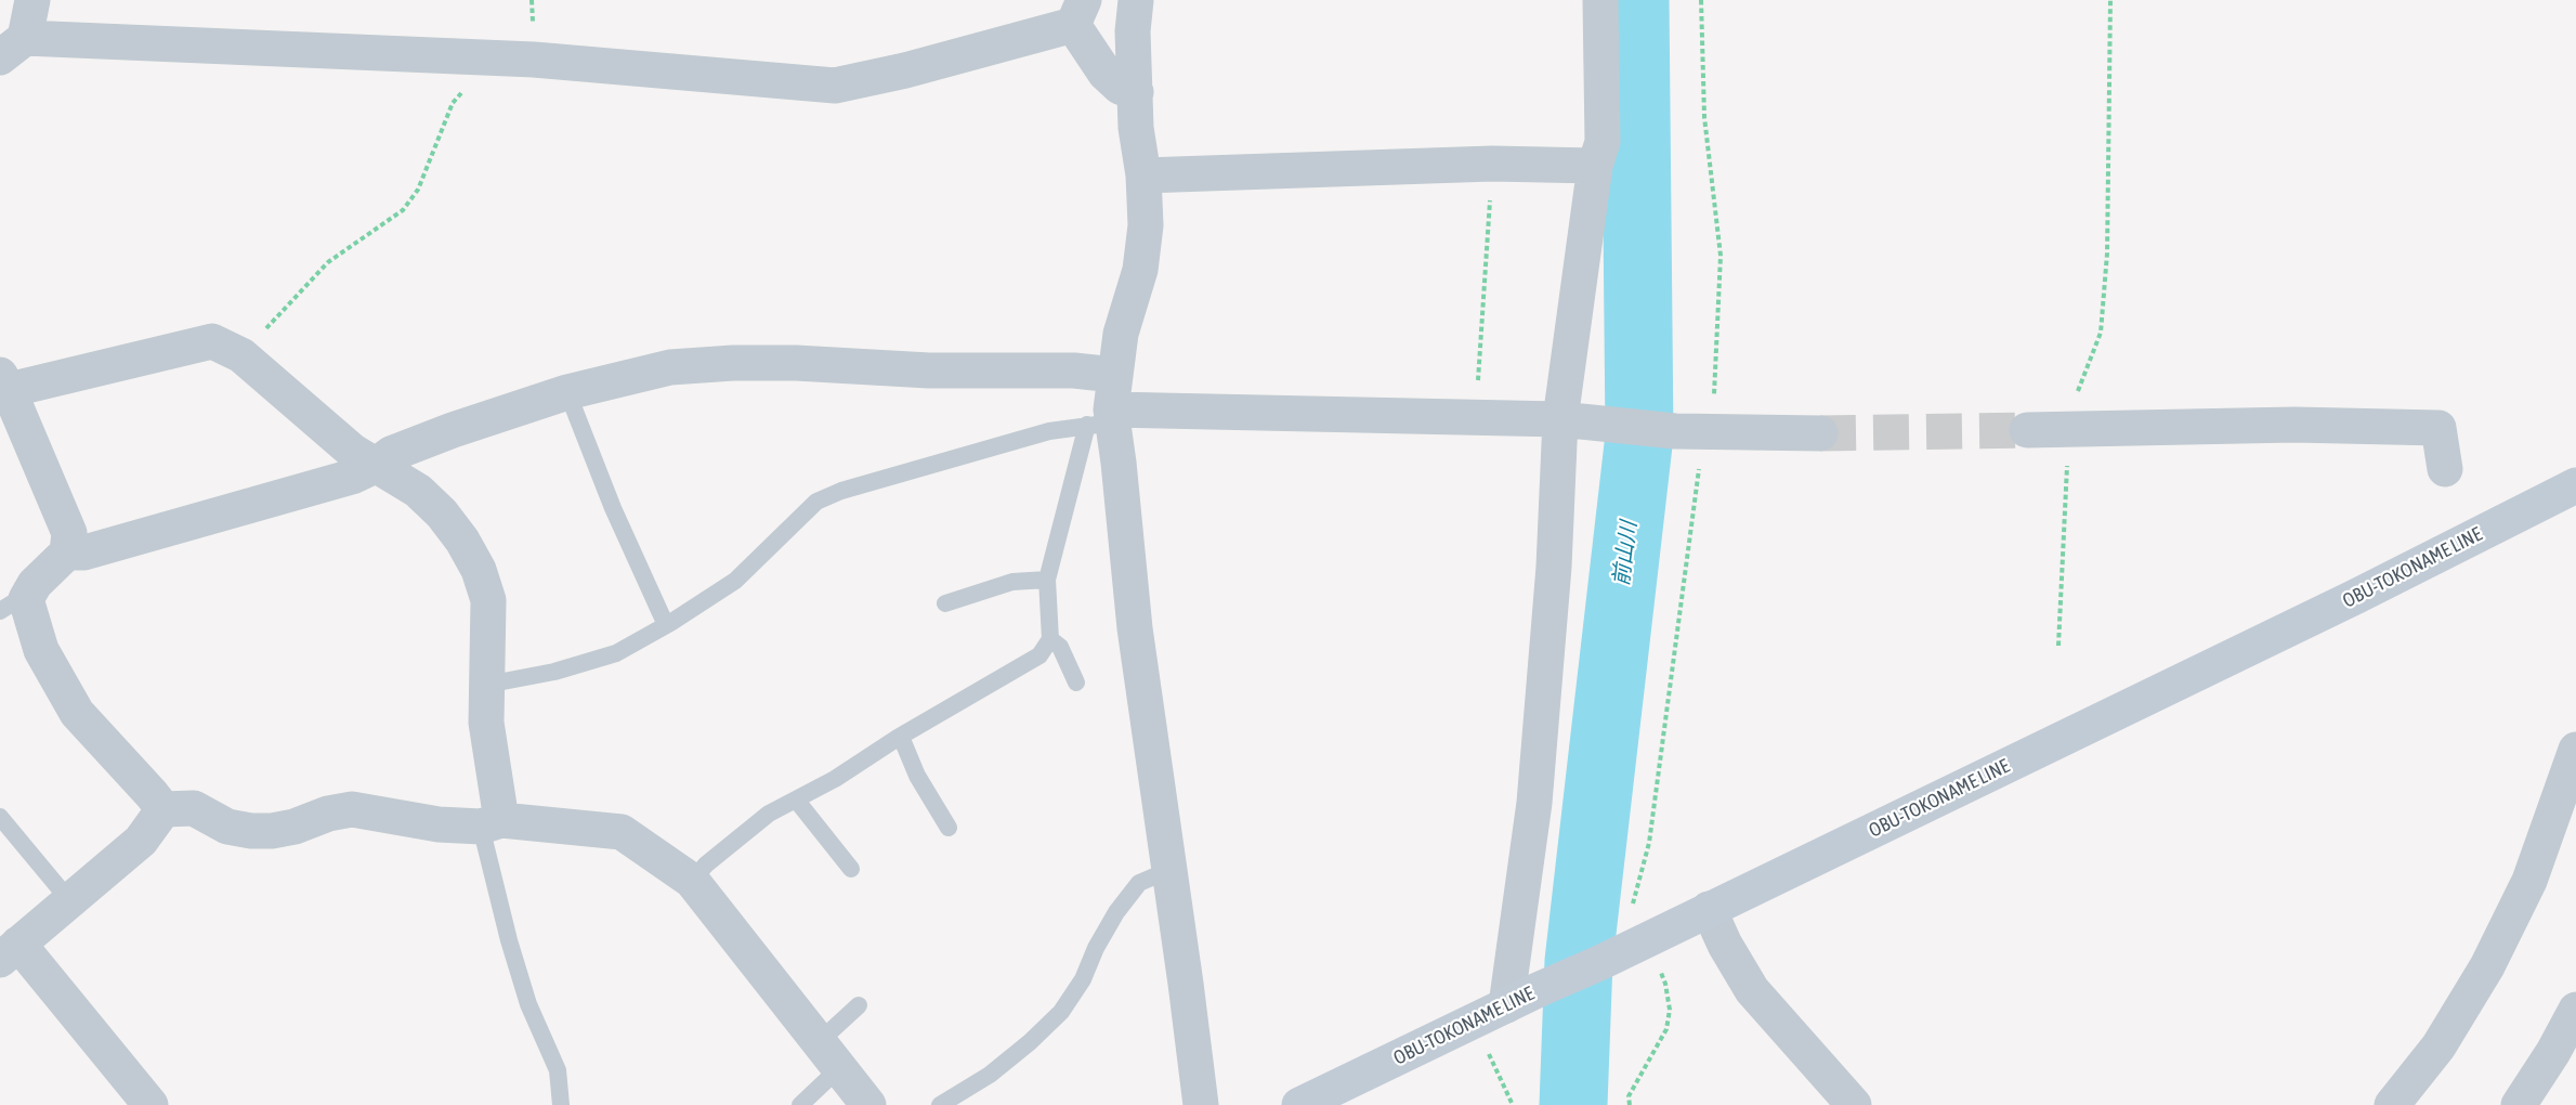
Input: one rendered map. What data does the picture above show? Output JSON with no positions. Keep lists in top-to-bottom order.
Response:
{
  "streets": {
    "main road": ["OBU-TOKONAME LINE"]
  },
  "water": ["前山川"]
}
